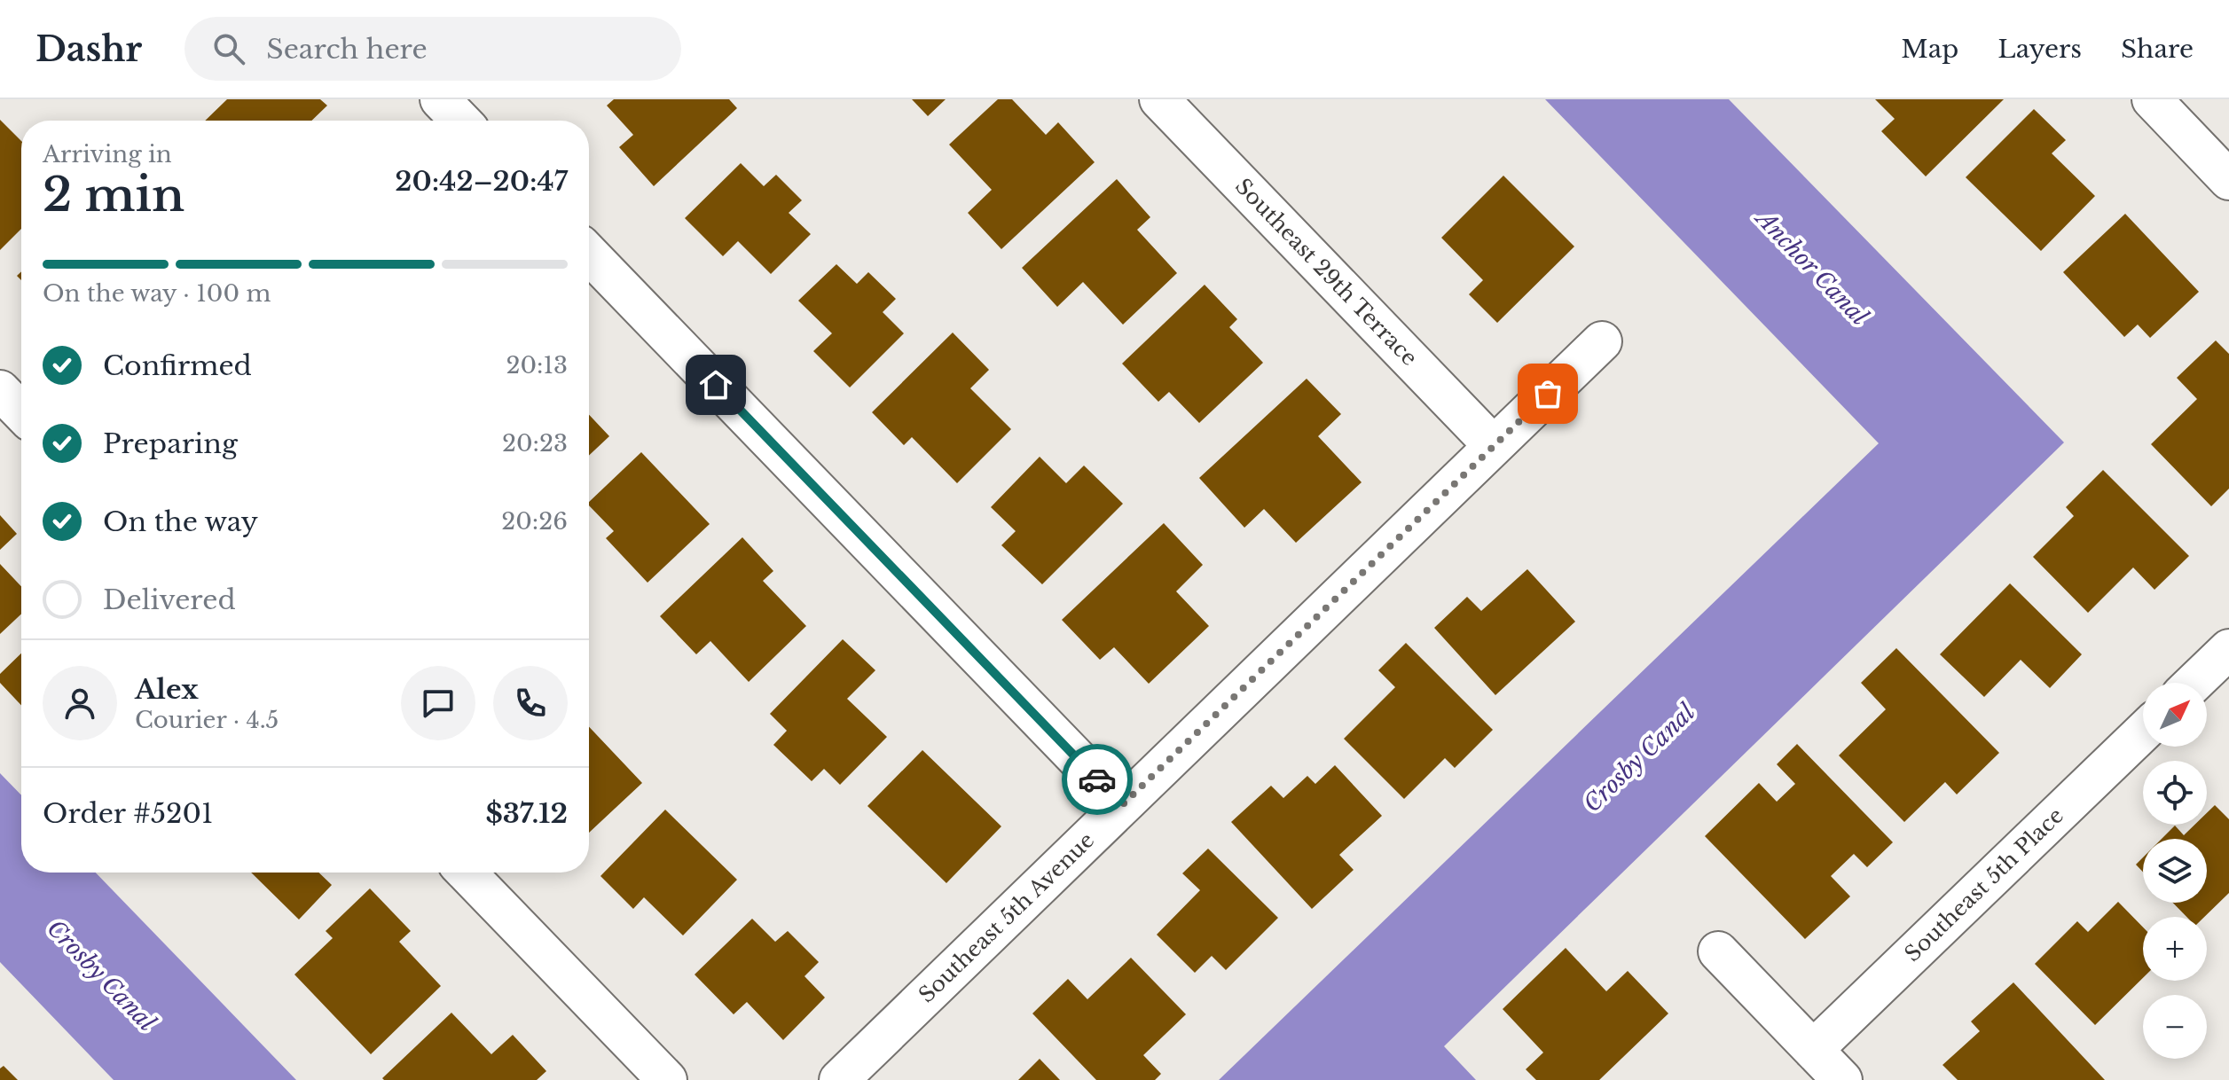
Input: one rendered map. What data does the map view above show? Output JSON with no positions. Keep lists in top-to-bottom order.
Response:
{
  "streets": {
    "street": ["Southeast 29th Terrace", "Southeast 5th Place", "Southeast 5th Avenue"]
  },
  "crossings": [
    ["Southeast 29th Terrace", "Southeast 5th Avenue"]
  ],
  "water": ["Anchor Canal", "Crosby Canal"],
  "north": "top right",
  "page": {
    "header": "Dashr",
    "search": "Search here",
    "nav": ["Map", "Layers", "Share"],
    "heading": ["2 min", "Arriving in", "20:42–20:47"],
    "panel": [
      "Alex",
      "Courier · 4.5",
      "Order #5201",
      "$37.12"
    ],
    "bar": "On the way · 100 m",
    "list": [
      ["Confirmed", "20:13"],
      ["Preparing", "20:23"],
      ["On the way", "20:26"],
      "Delivered"
    ],
    "map_buttons": ["+", "−"]
  }
}
